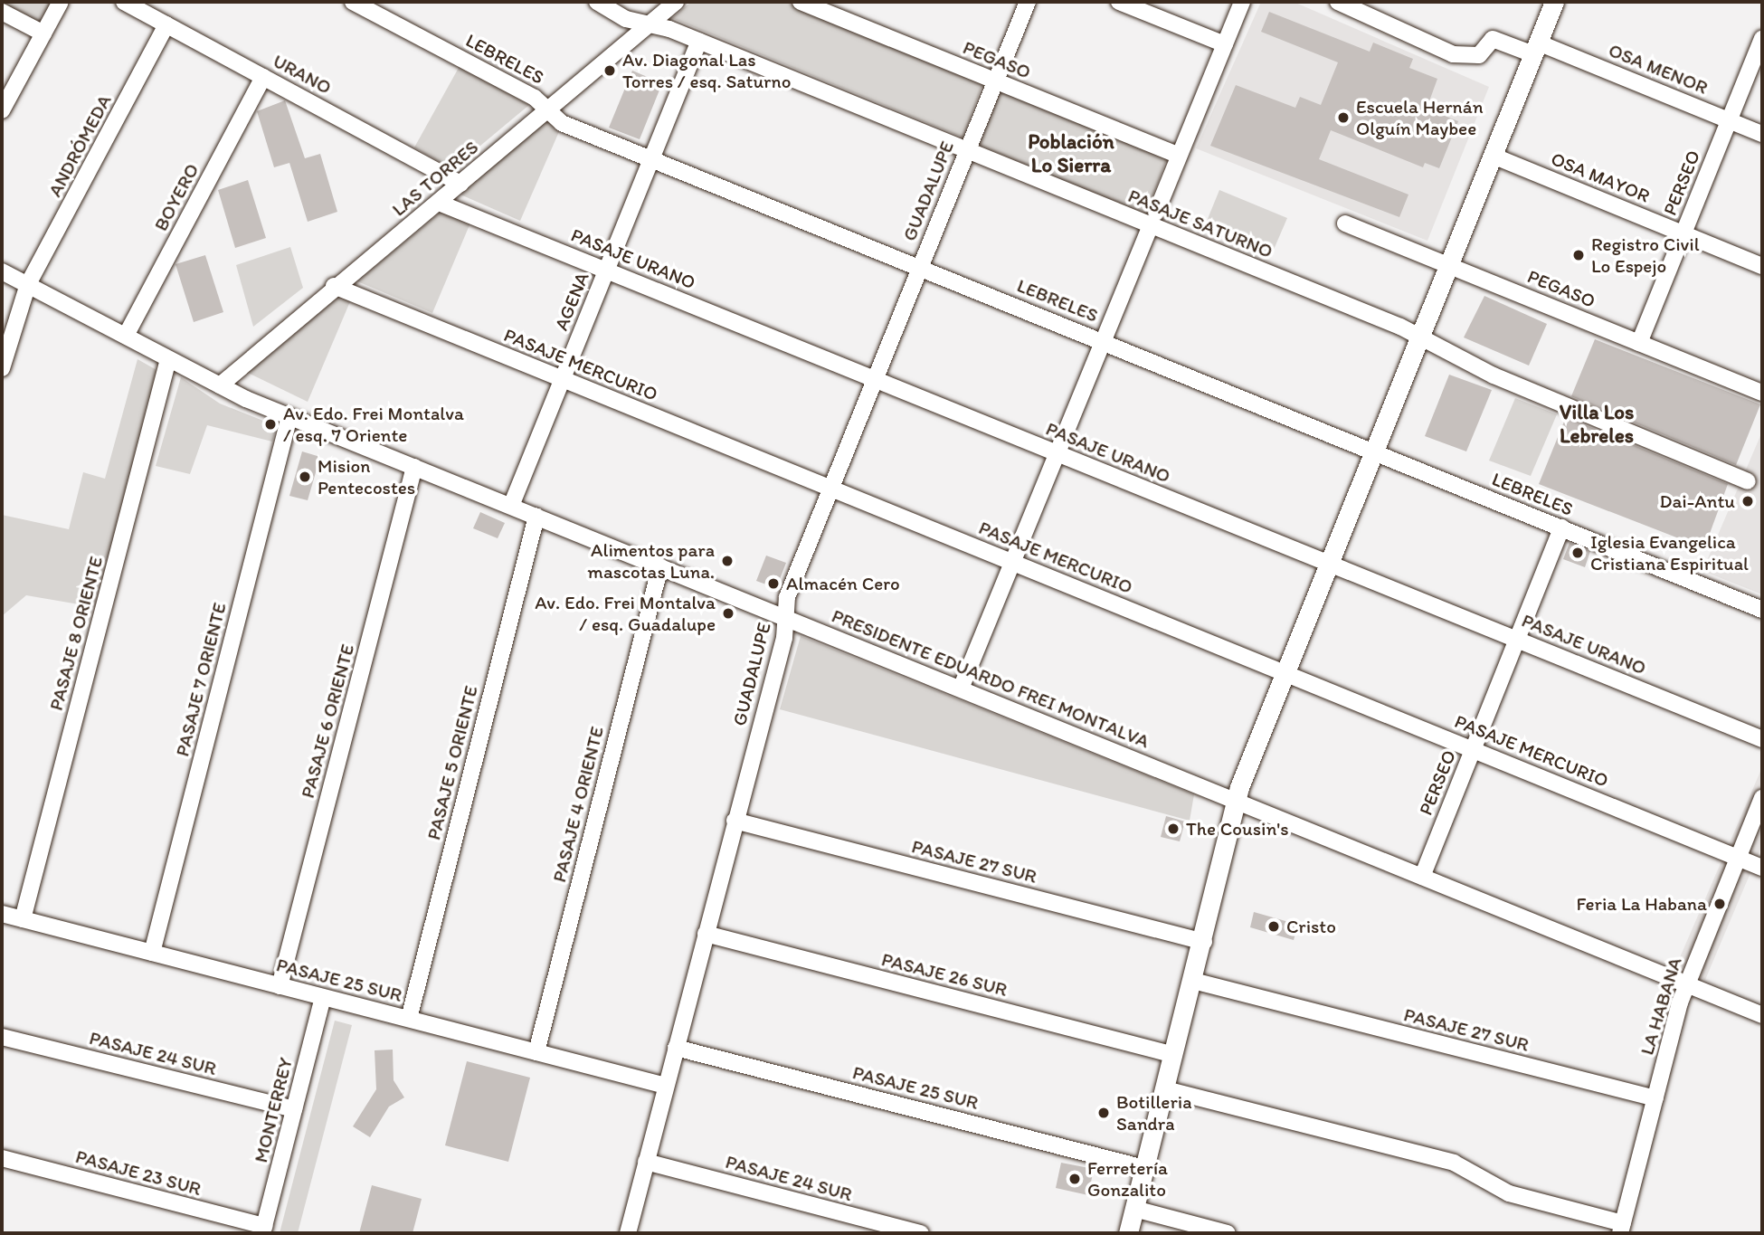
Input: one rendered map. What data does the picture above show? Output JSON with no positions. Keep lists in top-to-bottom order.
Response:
{
  "streets": {
    "street": [
      "LEBRELES",
      "PEGASO",
      "OSA MENOR",
      "URANO",
      "ANDRÓMEDA",
      "OSA MAYOR",
      "LAS TORRES",
      "PERSEO",
      "GUADALUPE",
      "BOYERO",
      "PASAJE SATURNO",
      "PASAJE URANO",
      "AGENA",
      "PASAJE MERCURIO",
      "PASAJE 8 ORIENTE",
      "PRESIDENTE EDUARDO FREI MONTALVA",
      "PASAJE 7 ORIENTE",
      "PASAJE 6 ORIENTE",
      "PASAJE 5 ORIENTE",
      "PASAJE 4 ORIENTE",
      "PASAJE 27 SUR",
      "PASAJE 26 SUR",
      "PASAJE 25 SUR",
      "LA HABANA",
      "PASAJE 24 SUR",
      "MONTERREY",
      "PASAJE 23 SUR"
    ]
  },
  "crossings": [
    ["LEBRELES", "LAS TORRES"],
    ["LEBRELES", "PERSEO"],
    ["LEBRELES", "GUADALUPE"],
    ["LEBRELES", "AGENA"],
    ["PEGASO", "PERSEO"],
    ["PEGASO", "GUADALUPE"],
    ["OSA MENOR", "PERSEO"],
    ["URANO", "ANDRÓMEDA"],
    ["URANO", "LAS TORRES"],
    ["URANO", "BOYERO"],
    ["ANDRÓMEDA", "PRESIDENTE EDUARDO FREI MONTALVA"],
    ["OSA MAYOR", "PERSEO"],
    ["LAS TORRES", "PASAJE SATURNO"],
    ["LAS TORRES", "PASAJE URANO"],
    ["LAS TORRES", "PASAJE MERCURIO"],
    ["LAS TORRES", "PRESIDENTE EDUARDO FREI MONTALVA"],
    ["PERSEO", "PASAJE URANO"],
    ["PERSEO", "PASAJE MERCURIO"],
    ["PERSEO", "PRESIDENTE EDUARDO FREI MONTALVA"],
    ["GUADALUPE", "PASAJE SATURNO"],
    ["GUADALUPE", "PASAJE URANO"],
    ["GUADALUPE", "PASAJE MERCURIO"],
    ["GUADALUPE", "PRESIDENTE EDUARDO FREI MONTALVA"],
    ["GUADALUPE", "PASAJE 27 SUR"],
    ["GUADALUPE", "PASAJE 26 SUR"],
    ["GUADALUPE", "PASAJE 25 SUR"],
    ["GUADALUPE", "PASAJE 24 SUR"],
    ["BOYERO", "PRESIDENTE EDUARDO FREI MONTALVA"],
    ["PASAJE SATURNO", "AGENA"],
    ["PASAJE URANO", "AGENA"],
    ["AGENA", "PASAJE MERCURIO"],
    ["AGENA", "PRESIDENTE EDUARDO FREI MONTALVA"],
    ["PASAJE MERCURIO", "LA HABANA"],
    ["PASAJE 8 ORIENTE", "PRESIDENTE EDUARDO FREI MONTALVA"],
    ["PASAJE 8 ORIENTE", "PASAJE 25 SUR"],
    ["PRESIDENTE EDUARDO FREI MONTALVA", "PASAJE 7 ORIENTE"],
    ["PRESIDENTE EDUARDO FREI MONTALVA", "PASAJE 6 ORIENTE"],
    ["PRESIDENTE EDUARDO FREI MONTALVA", "PASAJE 5 ORIENTE"],
    ["PRESIDENTE EDUARDO FREI MONTALVA", "PASAJE 4 ORIENTE"],
    ["PRESIDENTE EDUARDO FREI MONTALVA", "LA HABANA"],
    ["PASAJE 7 ORIENTE", "PASAJE 25 SUR"],
    ["PASAJE 6 ORIENTE", "PASAJE 25 SUR"],
    ["PASAJE 5 ORIENTE", "PASAJE 25 SUR"],
    ["PASAJE 4 ORIENTE", "PASAJE 25 SUR"],
    ["PASAJE 27 SUR", "LA HABANA"],
    ["PASAJE 25 SUR", "MONTERREY"],
    ["PASAJE 24 SUR", "MONTERREY"],
    ["MONTERREY", "PASAJE 23 SUR"]
  ],
  "districts": ["Población Lo Sierra", "Villa Los Lebreles"],
  "places": [
    "Av. Diagonal Las Torres / esq. Saturno",
    "Escuela Hernán Olguín Maybee",
    "Registro Civil Lo Espejo",
    "Av. Edo. Frei Montalva / esq. 7 Oriente",
    "Mision Pentecostes",
    "Dai-Antu",
    "Iglesia Evangelica Cristiana Espiritual",
    "Alimentos para mascotas Luna.",
    "Almacén Cero",
    "Av. Edo. Frei Montalva / esq. Guadalupe",
    "The Cousin's",
    "Feria La Habana",
    "Cristo",
    "Botilleria Sandra",
    "Ferretería Gonzalito"
  ]
}
